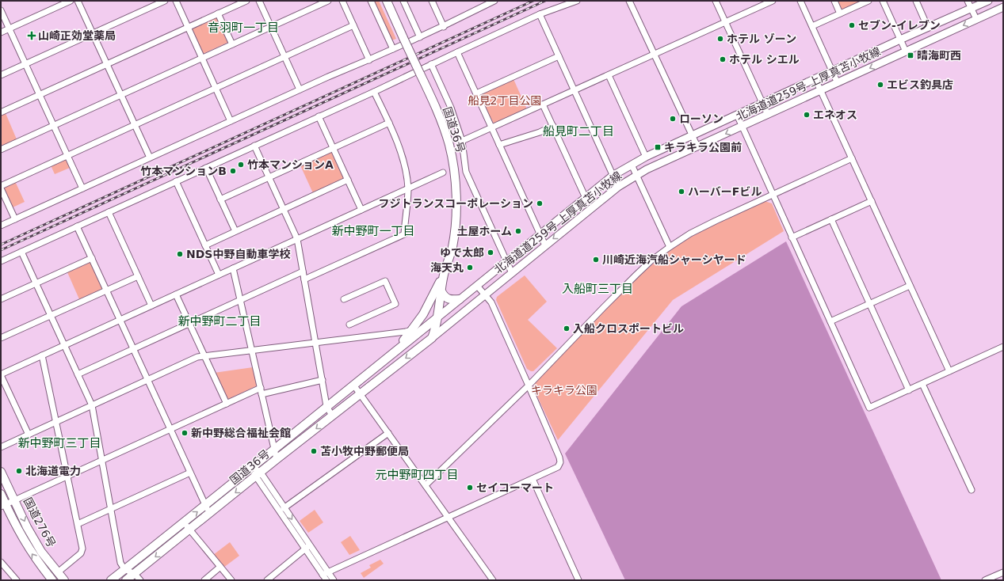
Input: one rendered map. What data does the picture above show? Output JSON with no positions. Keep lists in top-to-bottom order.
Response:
{
  "streets": {
    "highway": ["国道36号", "国道276号"],
    "main road": ["北海道道259号 上厚真苫小牧線"]
  },
  "crossings": [
    ["北海道道259号 上厚真苫小牧線", "国道36号"]
  ],
  "districts": [
    "音羽町一丁目",
    "船見町二丁目",
    "新中野町一丁目",
    "入船町三丁目",
    "新中野町二丁目",
    "新中野町三丁目",
    "元中野町四丁目"
  ],
  "parks": ["船見2丁目公園", "キラキラ公園"],
  "places": {
    "other": [
      "セブン-イレブン",
      "ホテル ゾーン",
      "ホテル シエル",
      "エビス釣具店",
      "エネオス",
      "ローソン",
      "竹本マンションA",
      "竹本マンションB",
      "ハーバーFビル",
      "フジトランスコーポレーション",
      "土屋ホーム",
      "ゆで太郎",
      "NDS中野自動車学校",
      "川崎近海汽船シャーシヤード",
      "海天丸",
      "入船クロスポートビル",
      "新中野総合福祉会館",
      "苫小牧中野郵便局",
      "北海道電力",
      "セイコーマート"
    ],
    "health": ["山崎正効堂薬局"],
    "transit": ["晴海町西", "キラキラ公園前"]
  }
}
